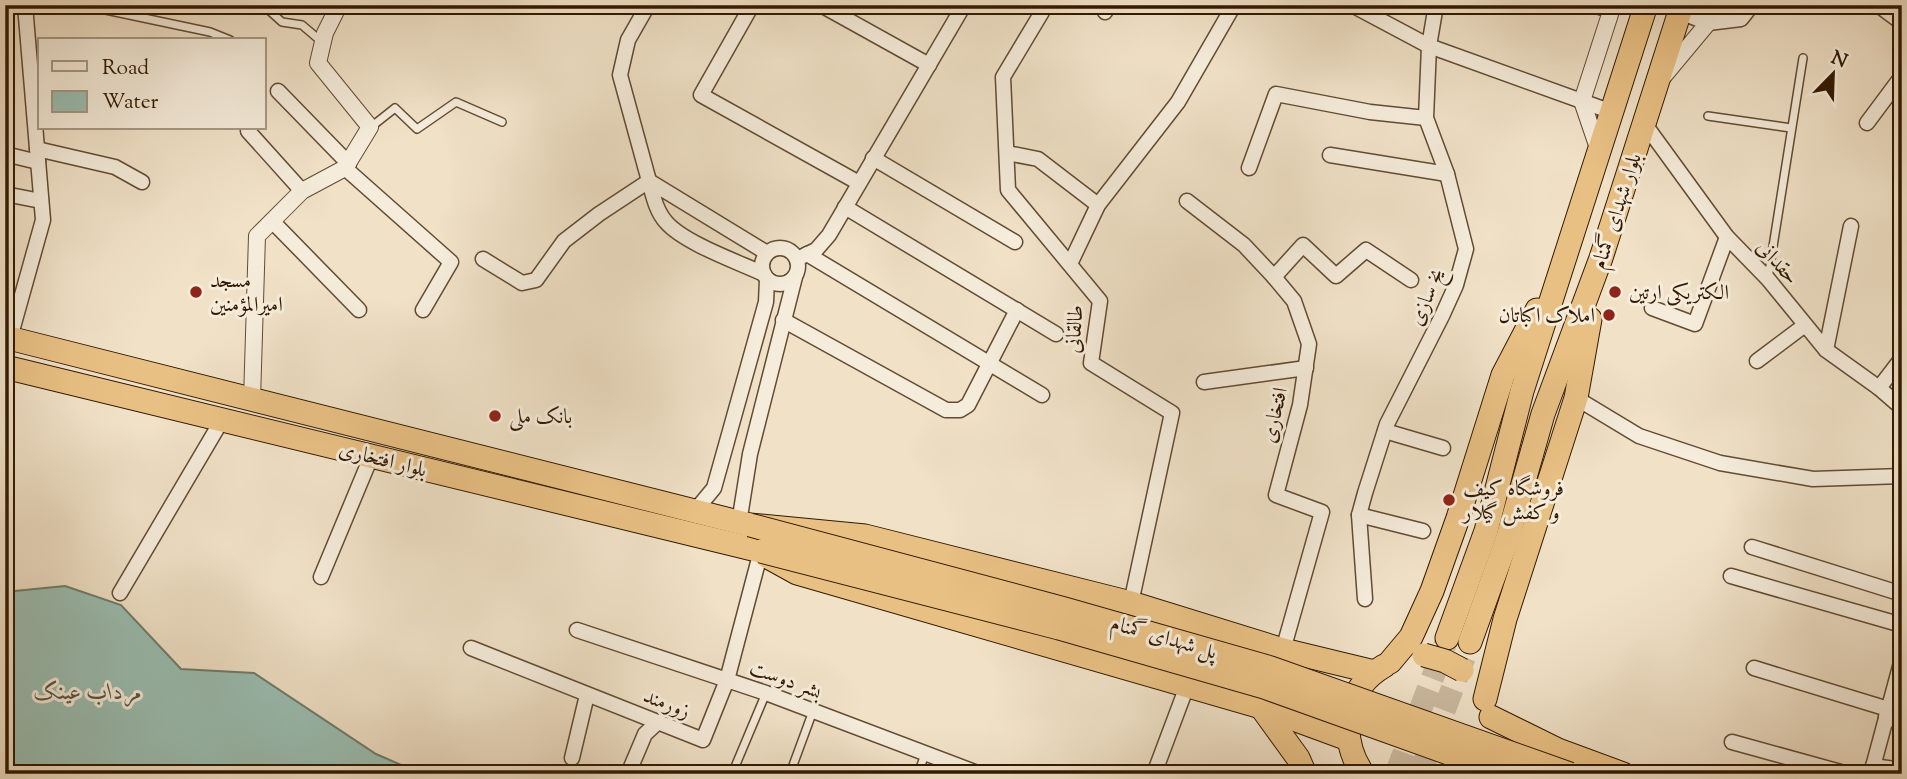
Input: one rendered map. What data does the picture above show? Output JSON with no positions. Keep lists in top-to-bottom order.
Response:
{
  "streets": {
    "highway": ["بلوار شهدای گمنام", "بلوار افتخاری", "پل شهدای گمنام"],
    "street": [
      "حقدانی",
      "یخ سازی",
      "طالقانی",
      "افتخاری",
      "بشر دوست",
      "زورمند"
    ]
  },
  "crossings": [
    ["بلوار شهدای گمنام", "حقدانی"],
    ["بلوار افتخاری", "پل شهدای گمنام"],
    ["بلوار افتخاری", "زورمند"],
    ["پل شهدای گمنام", "زورمند"],
    ["بشر دوست", "زورمند"]
  ],
  "water": ["مرداب عینک"],
  "places": [
    "مسجد امیرالمؤمنین",
    "الکتریکی ارتین",
    "املاک اکباتان",
    "بانک ملی",
    "فروشگاه کیف و کفش گیلار"
  ],
  "legend": ["Road", "Water"],
  "north": "top right"
}
